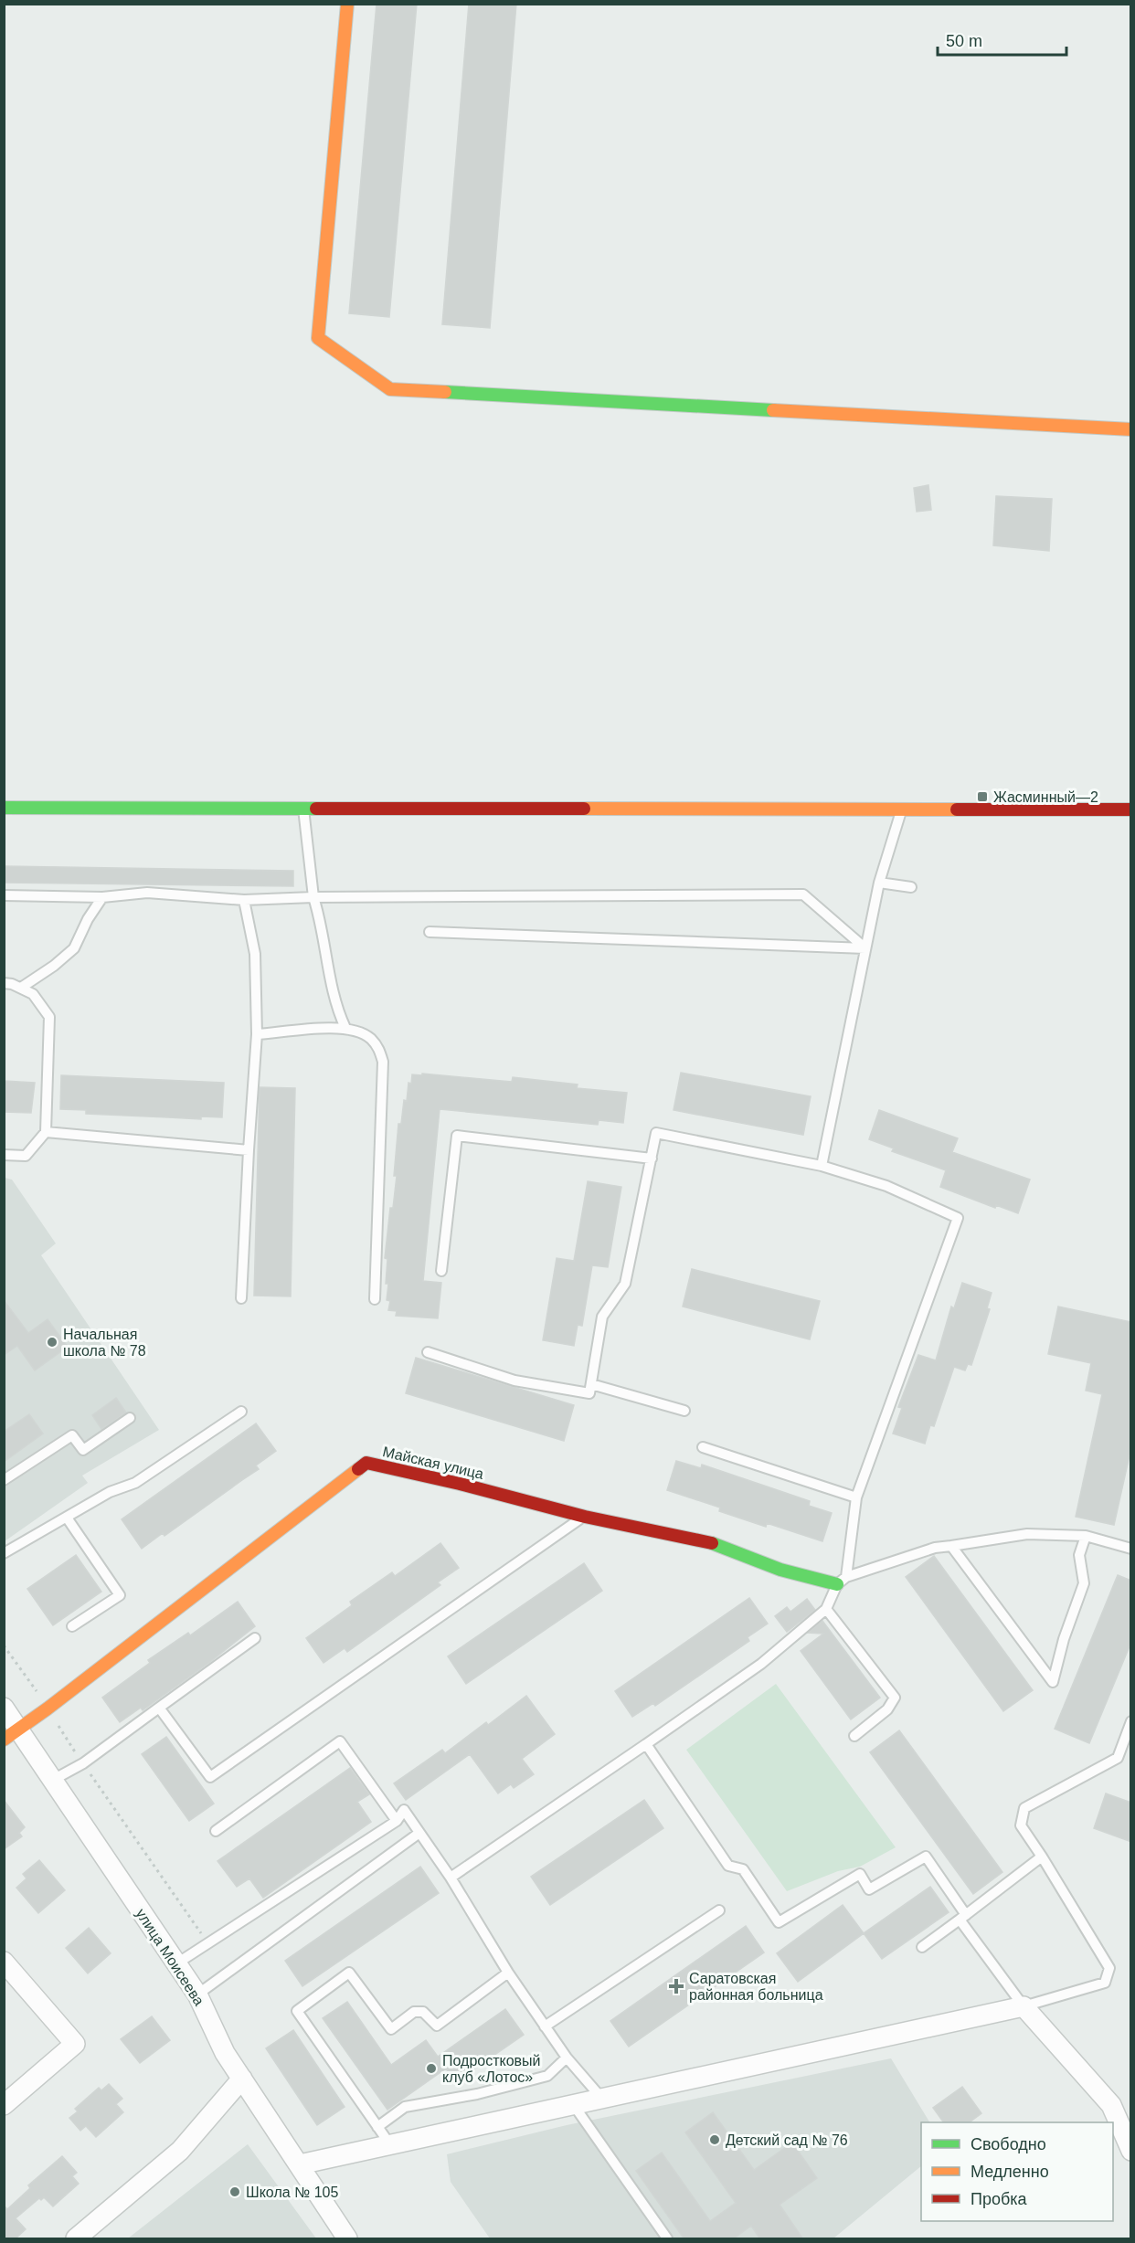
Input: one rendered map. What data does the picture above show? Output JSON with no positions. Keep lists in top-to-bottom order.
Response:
{
  "streets": {
    "street": ["Майская улица", "улица Моисеева"]
  },
  "crossings": [
    ["Майская улица", "улица Моисеева"]
  ],
  "places": {
    "transit": ["Жасминный—2"],
    "other": [
      "Начальная школа № 78",
      "Подростковый клуб «Лотос»",
      "Детский сад № 76",
      "Школа № 105"
    ],
    "health": ["Саратовская районная больница"]
  },
  "legend": ["Свободно", "Медленно", "Пробка"],
  "scale_bar": "50 m"
}
